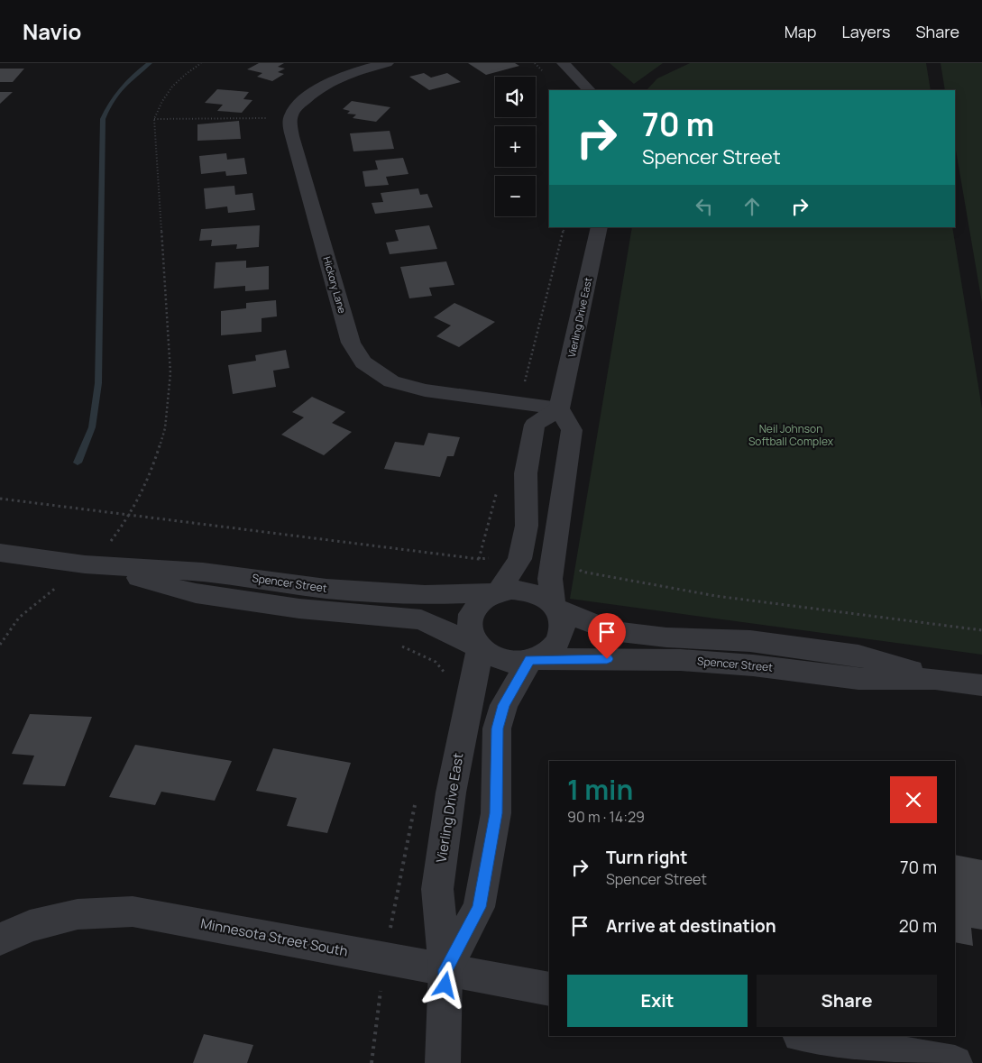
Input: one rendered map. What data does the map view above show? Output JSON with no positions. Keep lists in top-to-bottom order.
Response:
{
  "streets": {
    "street": [
      "Hickory Lane",
      "Vierling Drive East",
      "Spencer Street",
      "Minnesota Street South"
    ]
  },
  "crossings": [
    ["Hickory Lane", "Vierling Drive East"],
    ["Vierling Drive East", "Spencer Street"],
    ["Vierling Drive East", "Minnesota Street South"]
  ],
  "parks": ["Neil Johnson Softball Complex"],
  "page": {
    "header": "Navio",
    "nav": ["Map", "Layers", "Share"],
    "map_buttons": ["+", "−"],
    "turn": ["70 m", "Spencer Street"],
    "heading": ["1 min", "90 m · 14:29"],
    "list": [
      {
        "name": "Turn right",
        "note": "Spencer Street",
        "value": "70 m"
      },
      {
        "name": "Arrive at destination",
        "value": "20 m"
      }
    ],
    "buttons": ["Exit", "Share"]
  }
}
